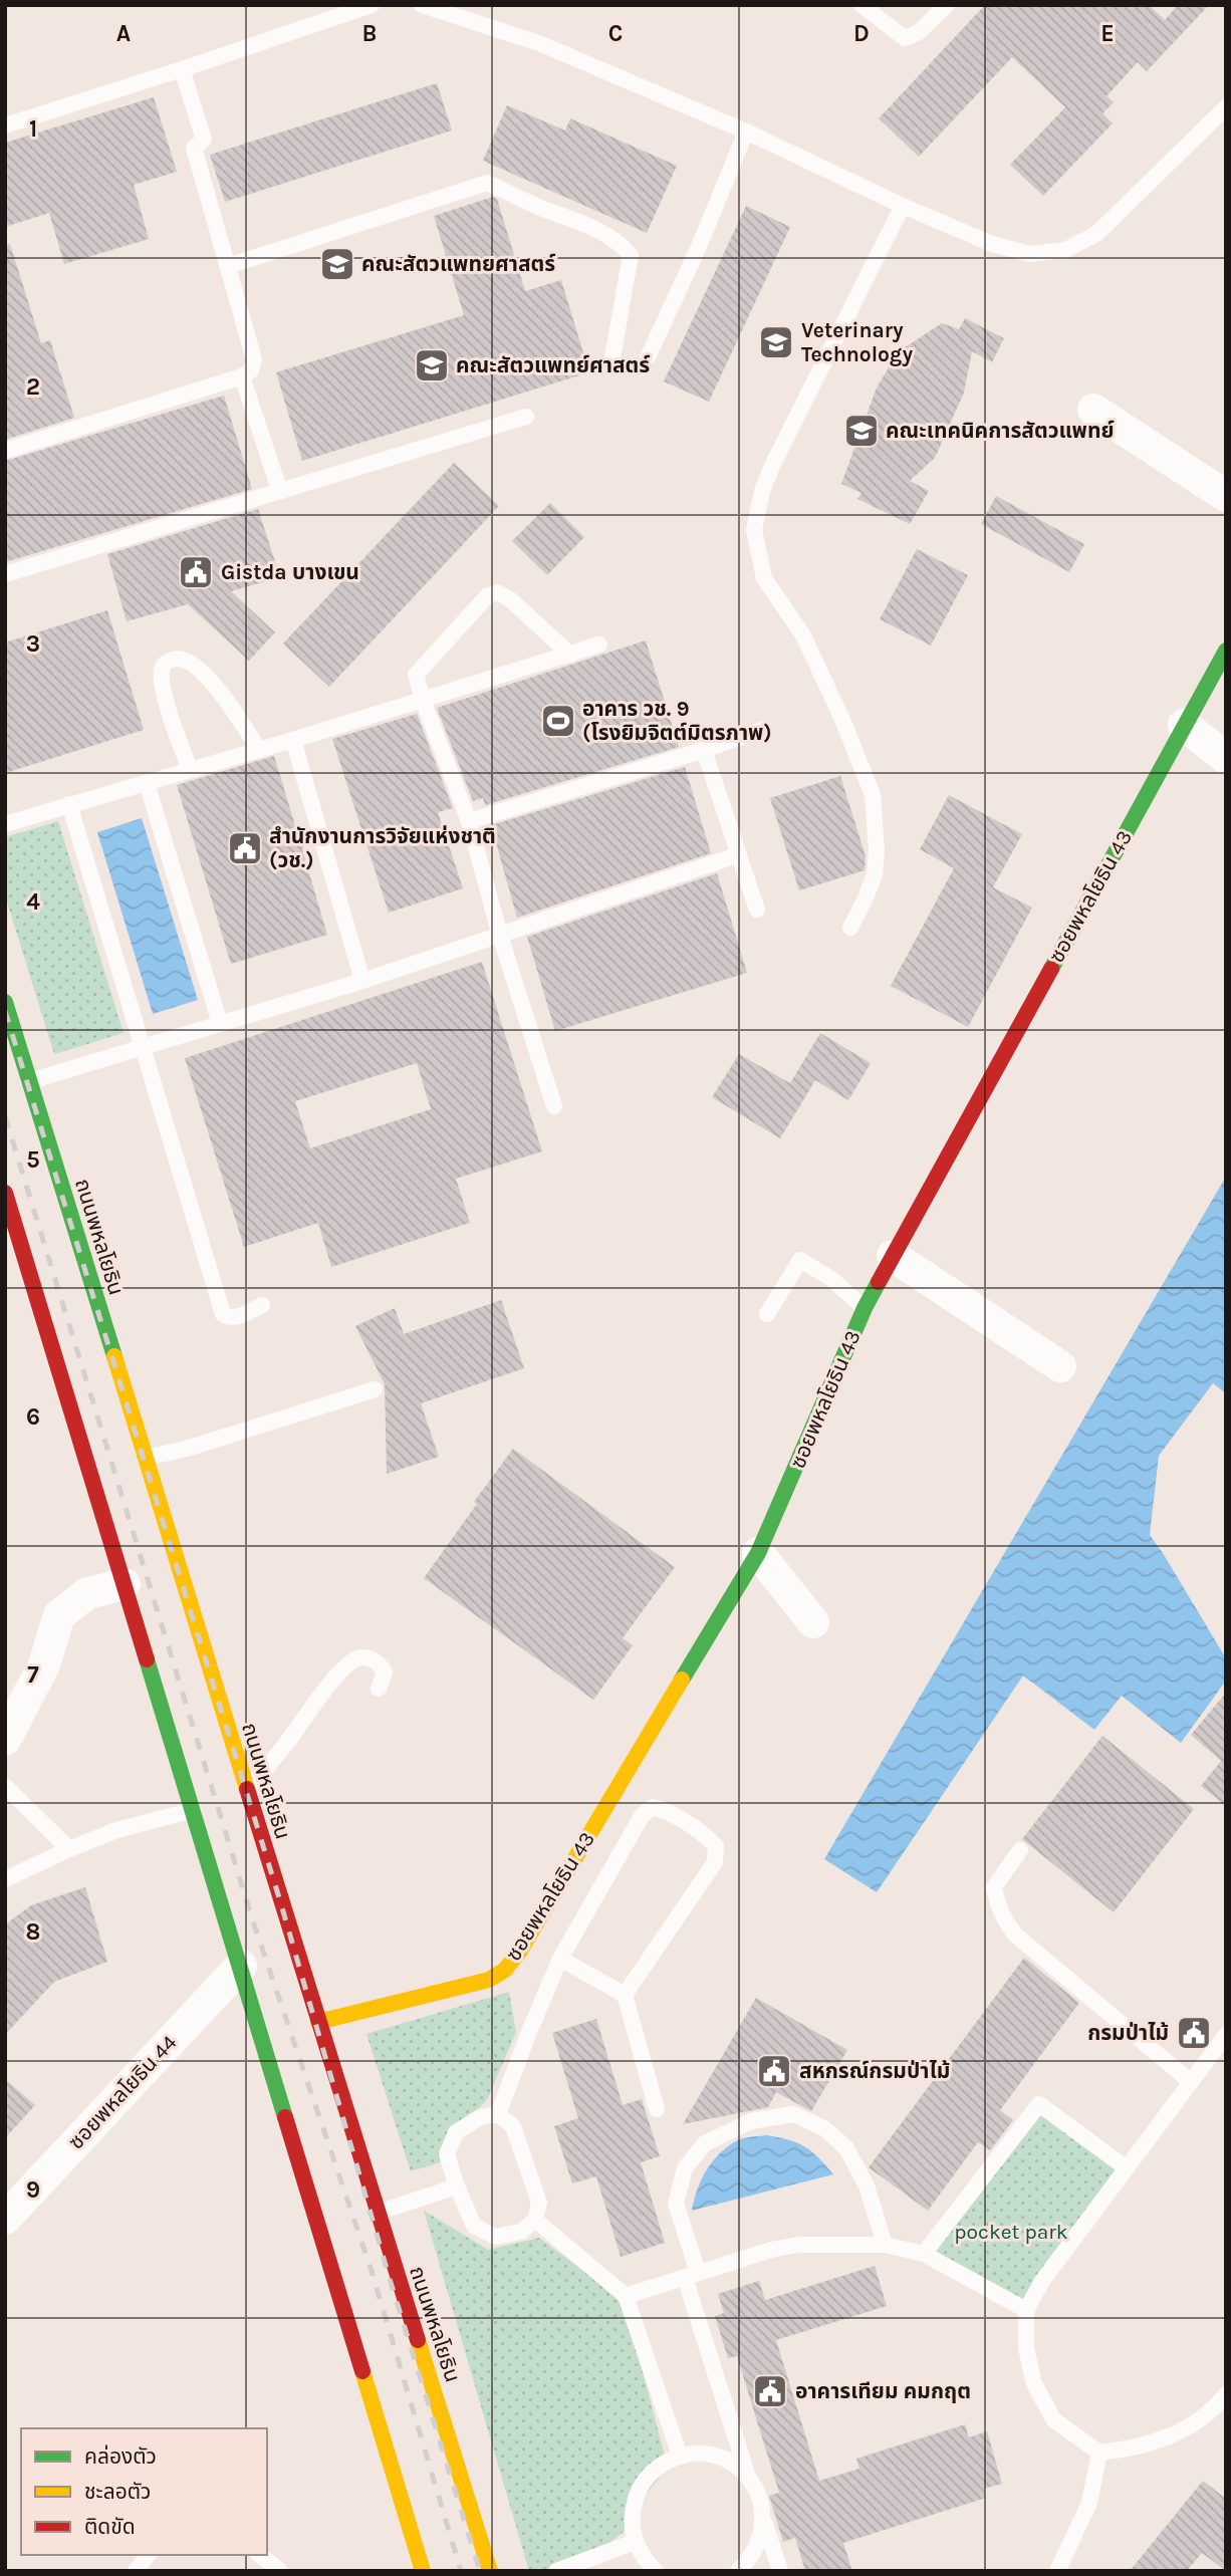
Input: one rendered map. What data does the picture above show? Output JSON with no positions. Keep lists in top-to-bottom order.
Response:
{
  "streets": {
    "main road": ["ซอยพหลโยธิน 43", "ถนนพหลโยธิน"],
    "street": ["ซอยพหลโยธิน 44"]
  },
  "crossings": [
    ["ซอยพหลโยธิน 43", "ถนนพหลโยธิน"]
  ],
  "parks": ["pocket park"],
  "places": {
    "school or university": [
      "คณะสัตวแพทยศาสตร์",
      "Veterinary Technology",
      "คณะสัตวแพทย์ศาสตร์",
      "คณะเทคนิคการสัตวแพทย์"
    ],
    "public building": [
      "Gistda บางเขน",
      "สำนักงานการวิจัยแห่งชาติ (วช.)",
      "กรมป่าไม้",
      "สหกรณ์กรมป่าไม้",
      "อาคารเทียม คมกฤต"
    ],
    "sports": ["อาคาร วช. 9 (โรงยิมจิตต์มิตรภาพ)"]
  },
  "legend": ["คล่องตัว", "ชะลอตัว", "ติดขัด"],
  "grid": {
    "columns": [
      "A",
      "B",
      "C",
      "D",
      "E"
    ],
    "rows": [
      "1",
      "2",
      "3",
      "4",
      "5",
      "6",
      "7",
      "8",
      "9"
    ]
  }
}
